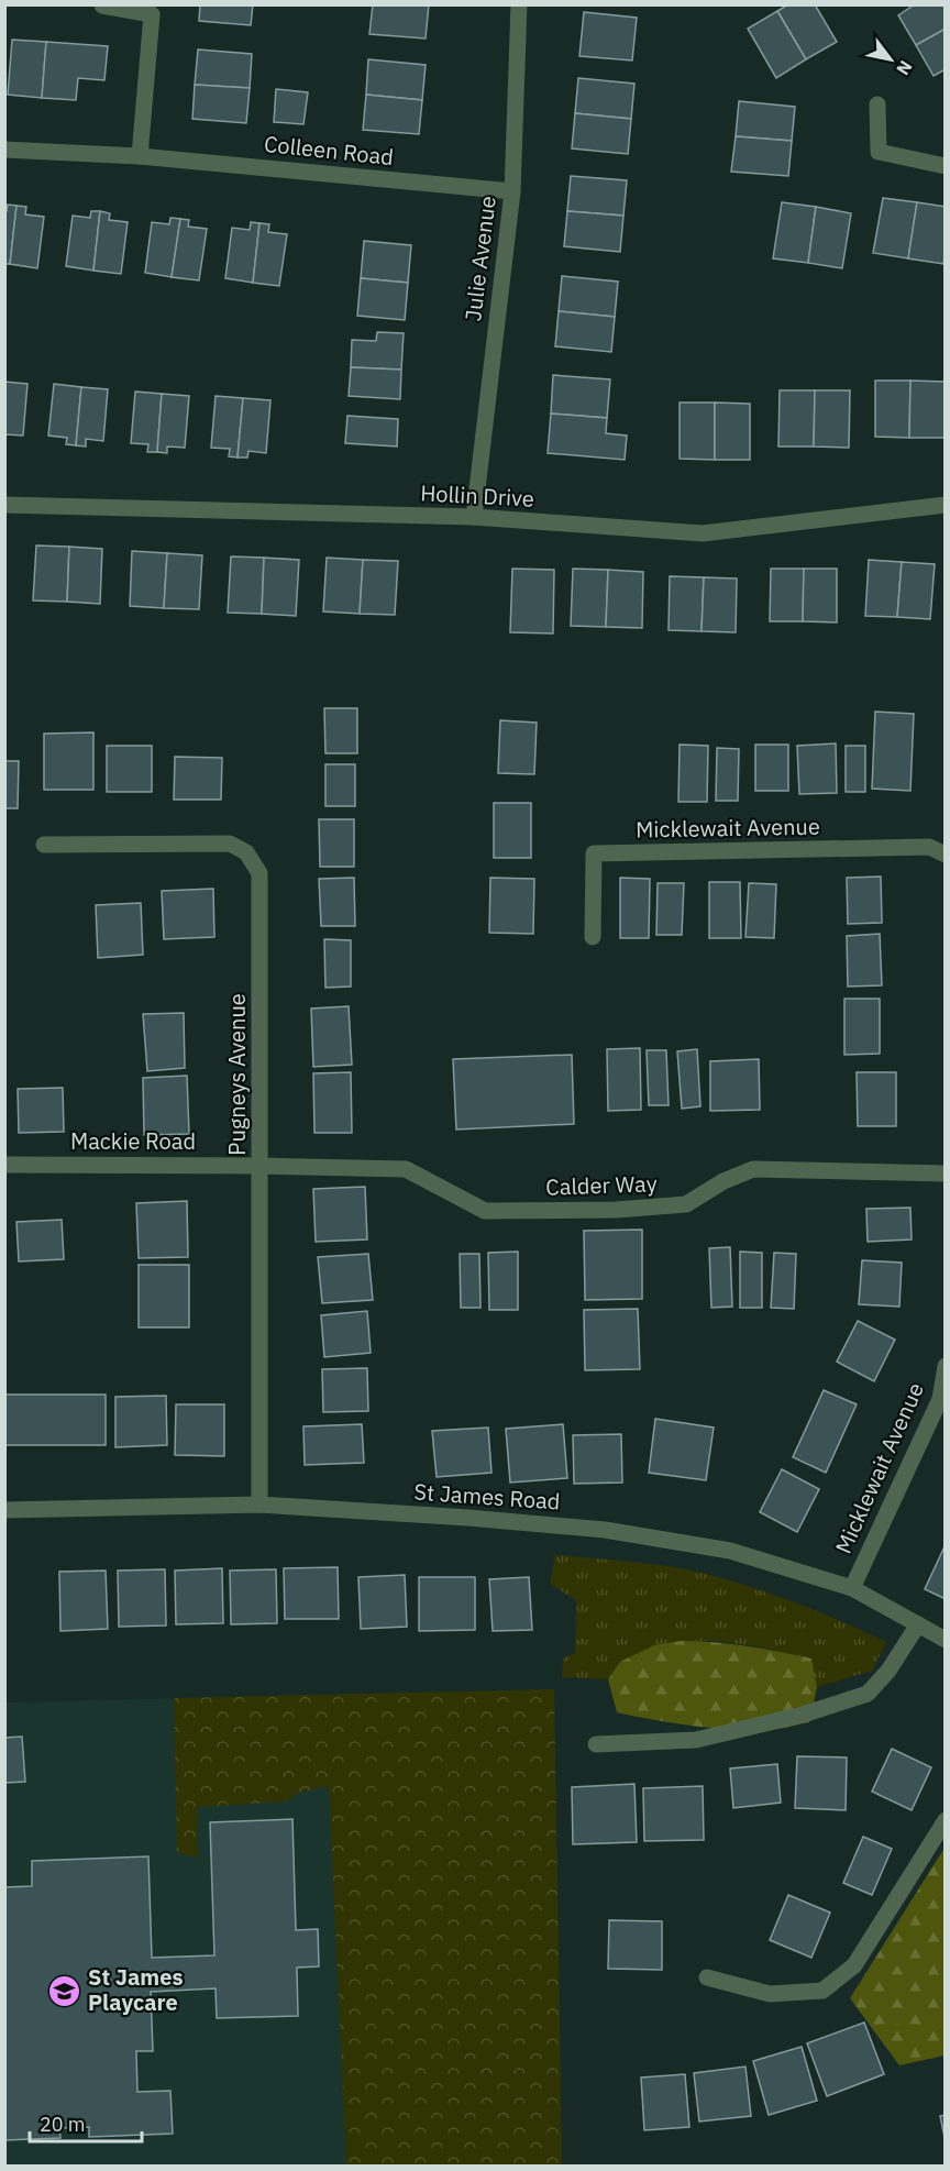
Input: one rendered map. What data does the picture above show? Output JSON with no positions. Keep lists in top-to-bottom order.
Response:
{
  "streets": {
    "street": [
      "Colleen Road",
      "Julie Avenue",
      "Hollin Drive",
      "Micklewait Avenue",
      "Pugneys Avenue",
      "Mackie Road",
      "Calder Way",
      "St James Road"
    ]
  },
  "crossings": [
    ["Colleen Road", "Julie Avenue"],
    ["Julie Avenue", "Hollin Drive"],
    ["Micklewait Avenue", "St James Road"],
    ["Pugneys Avenue", "Mackie Road"],
    ["Pugneys Avenue", "Calder Way"],
    ["Pugneys Avenue", "St James Road"],
    ["Mackie Road", "Calder Way"]
  ],
  "places": {
    "school or university": ["St James Playcare"]
  },
  "scale_bar": "20 m",
  "north": "bottom right"
}
